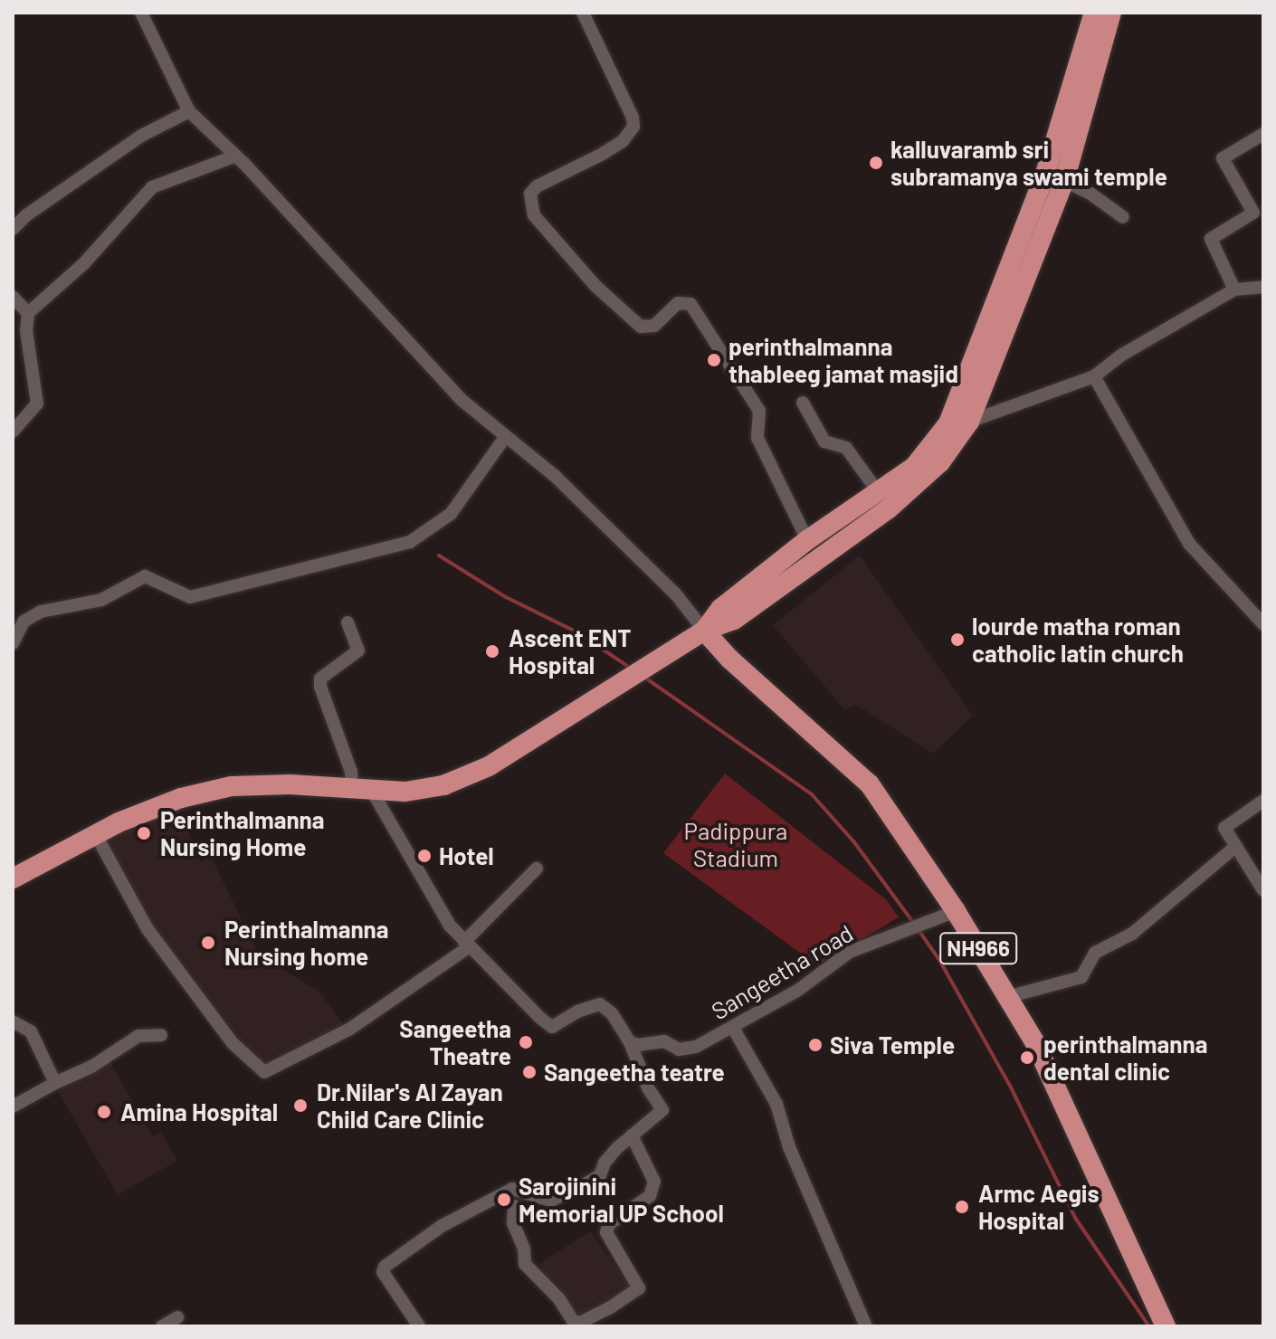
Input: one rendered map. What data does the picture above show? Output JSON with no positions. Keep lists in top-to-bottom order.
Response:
{
  "streets": {
    "highway": ["NH966"],
    "street": ["Sangeetha road"]
  },
  "crossings": [
    ["NH966", "Sangeetha road"]
  ],
  "parks": ["Padippura Stadium"],
  "places": [
    "kalluvaramb sri subramanya swami temple",
    "perinthalmanna thableeg jamat masjid",
    "lourde matha roman catholic latin church",
    "Ascent ENT Hospital",
    "Perinthalmanna Nursing Home",
    "Hotel",
    "Perinthalmanna Nursing home",
    "Sangeetha Theatre",
    "Siva Temple",
    "perinthalmanna dental clinic",
    "Sangeetha teatre",
    "Dr.Nilar's Al Zayan Child Care Clinic",
    "Amina Hospital",
    "Sarojinini Memorial UP School",
    "Armc Aegis Hospital"
  ]
}
